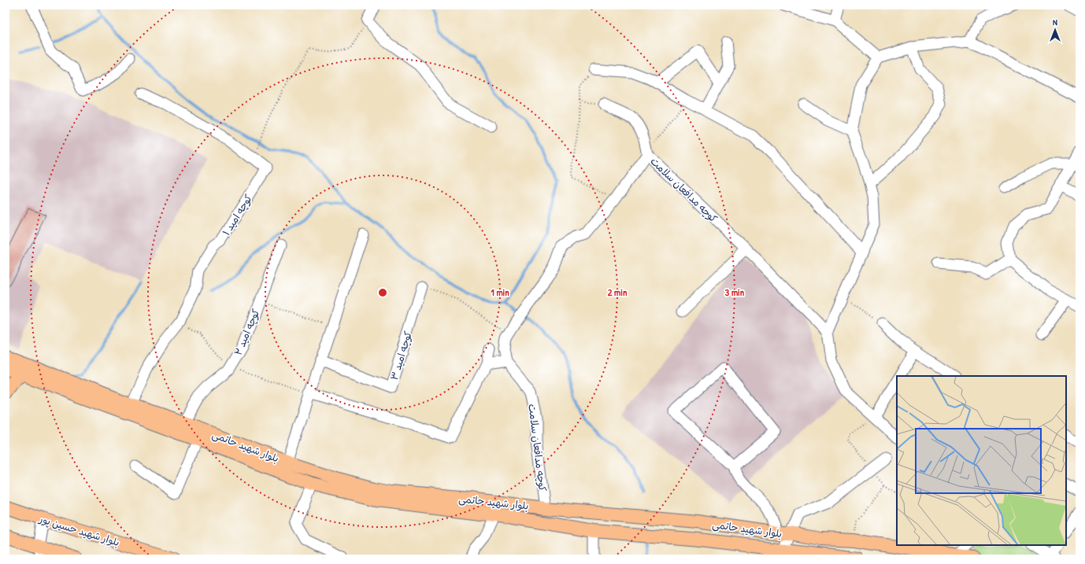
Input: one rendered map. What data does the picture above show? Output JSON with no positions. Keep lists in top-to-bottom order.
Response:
{
  "streets": {
    "main road": ["بلوار شهید حاتمی", "بلوار شهيد حسین پور"],
    "street": [
      "کوچه مدافعان سلامت",
      "کوچه امید ۱",
      "کوچه امید ۲",
      "کوچه امید ۳"
    ]
  },
  "crossings": [
    ["کوچه مدافعان سلامت", "بلوار شهید حاتمی"],
    ["کوچه امید ۱", "بلوار شهید حاتمی"],
    ["کوچه امید ۲", "بلوار شهید حاتمی"]
  ],
  "north": "top",
  "rings": ["1 min", "2 min", "3 min"]
}
